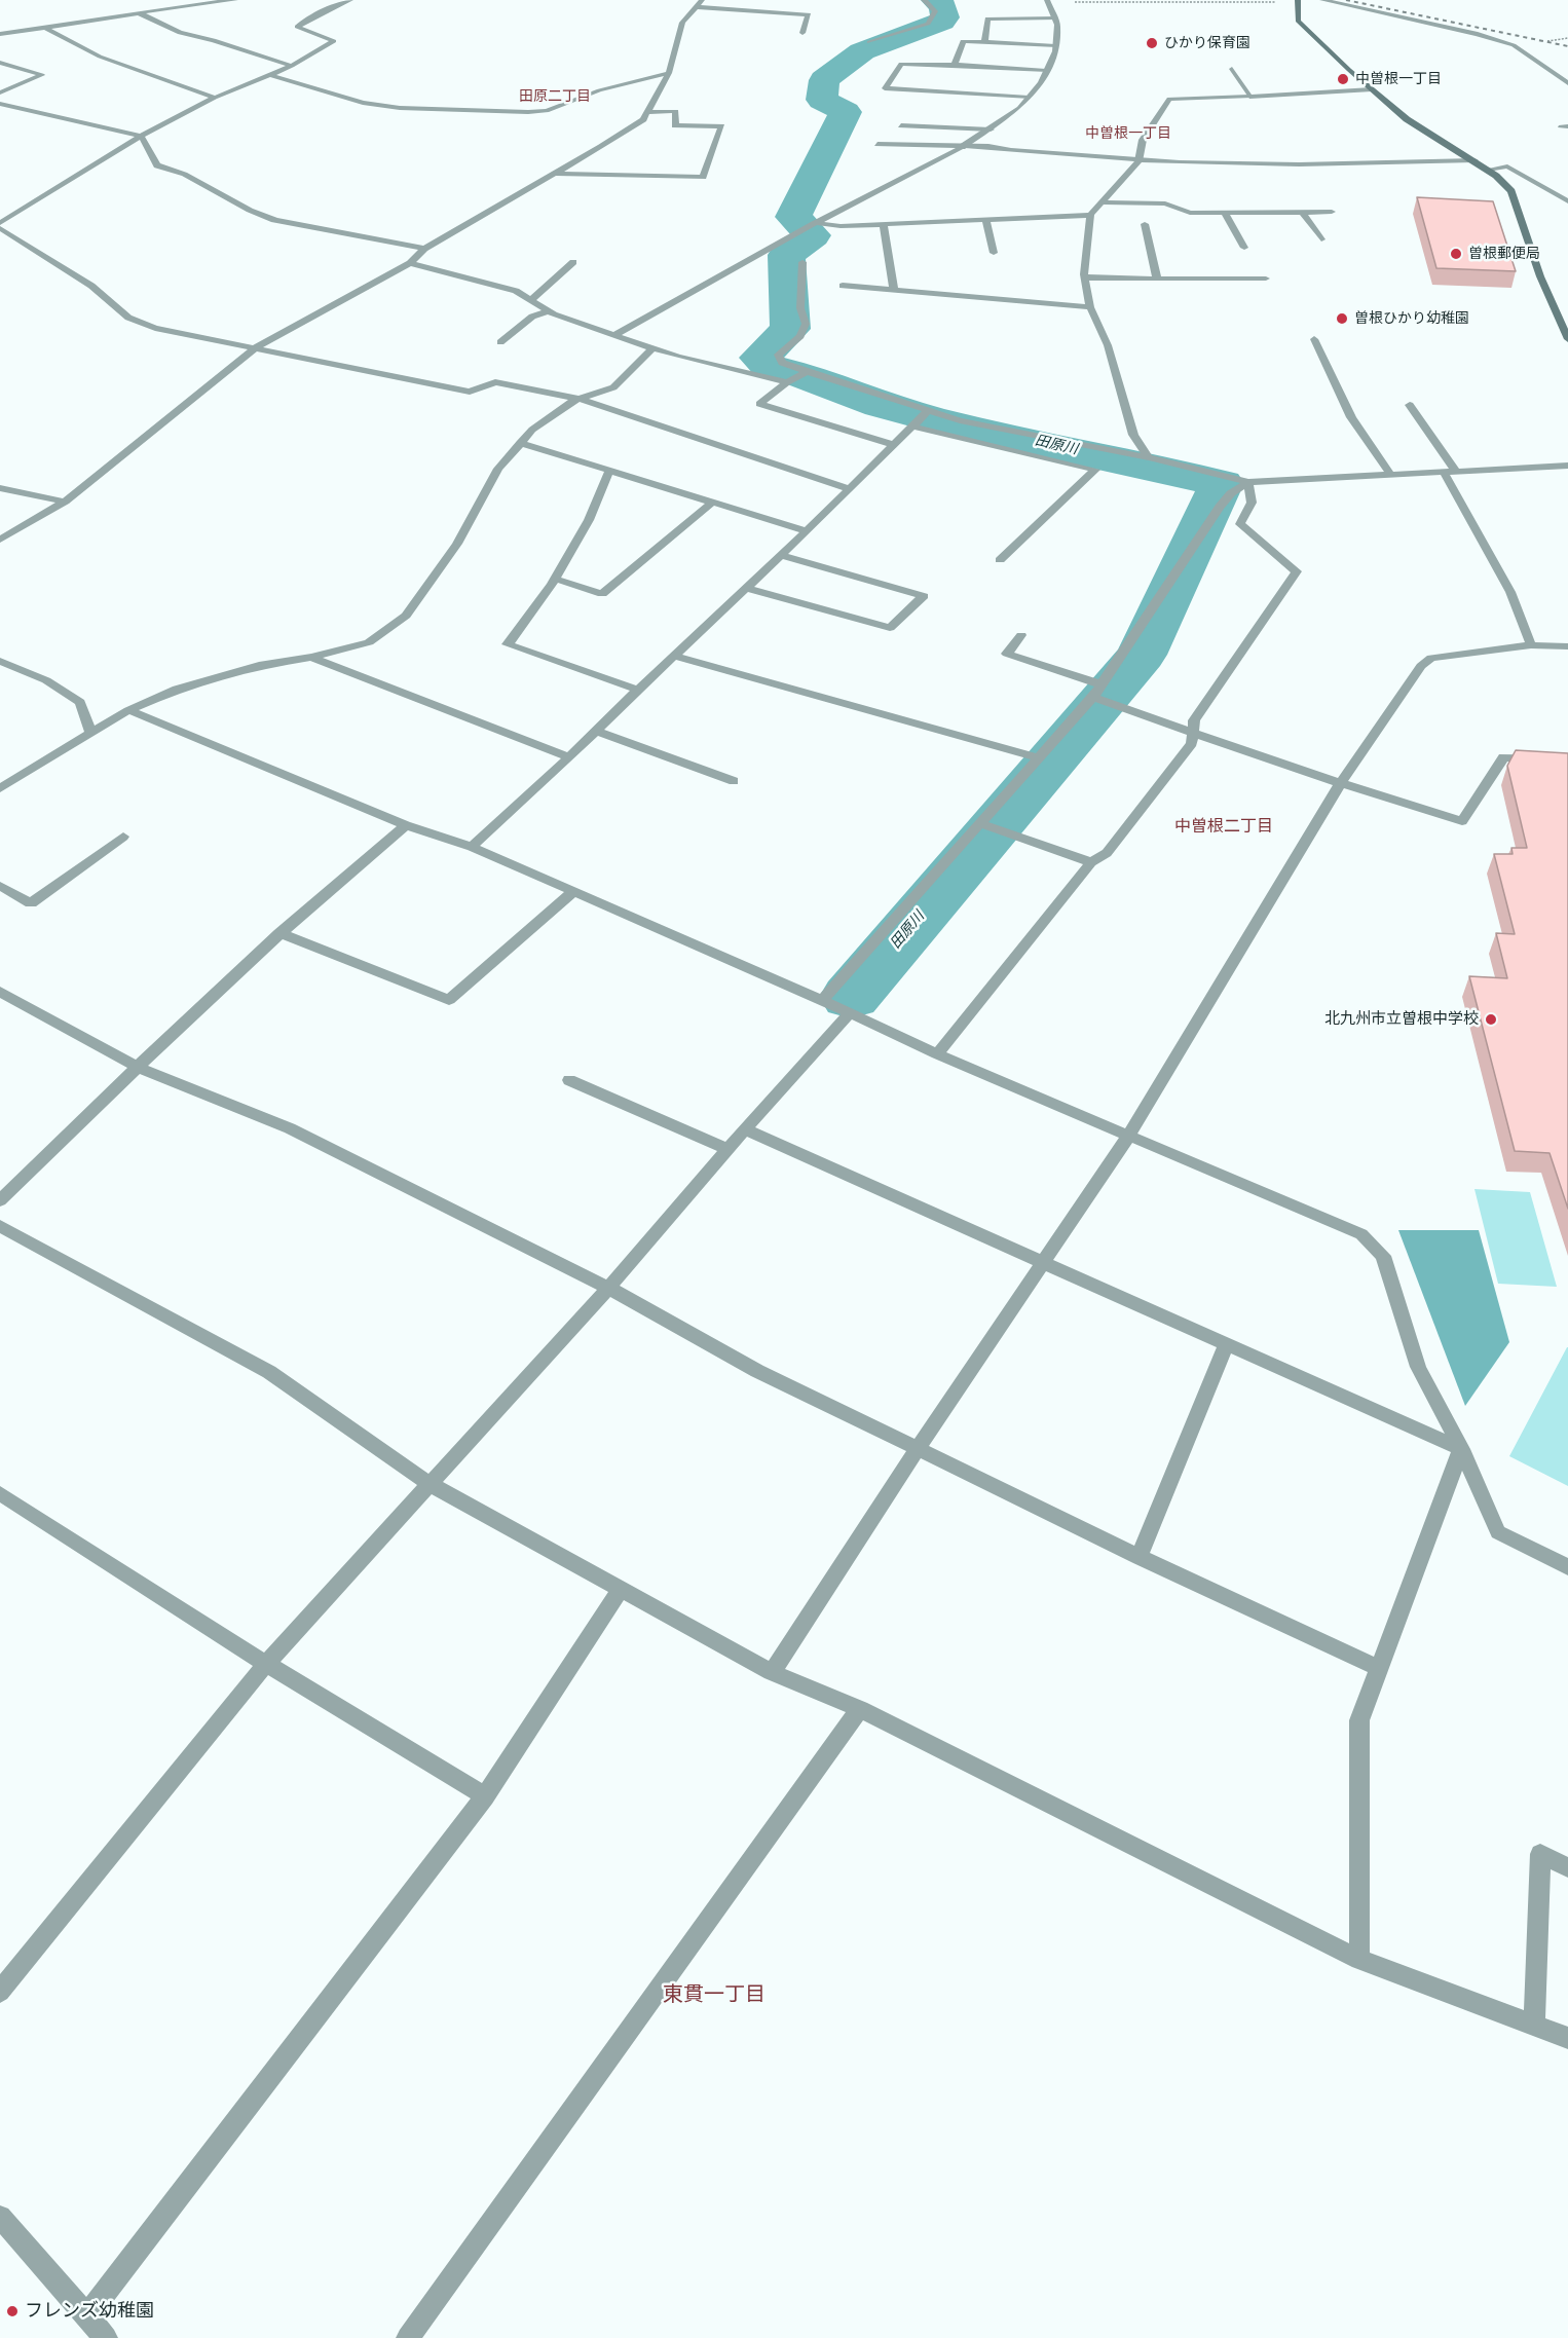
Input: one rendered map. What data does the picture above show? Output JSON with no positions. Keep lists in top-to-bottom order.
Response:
{
  "districts": [
    "田原二丁目",
    "中曽根一丁目",
    "中曽根二丁目",
    "東貫一丁目"
  ],
  "water": ["田原川"],
  "places": [
    "ひかり保育園",
    "中曽根一丁目",
    "曽根郵便局",
    "曽根ひかり幼稚園",
    "北九州市立曽根中学校",
    "フレンズ幼稚園"
  ]
}
